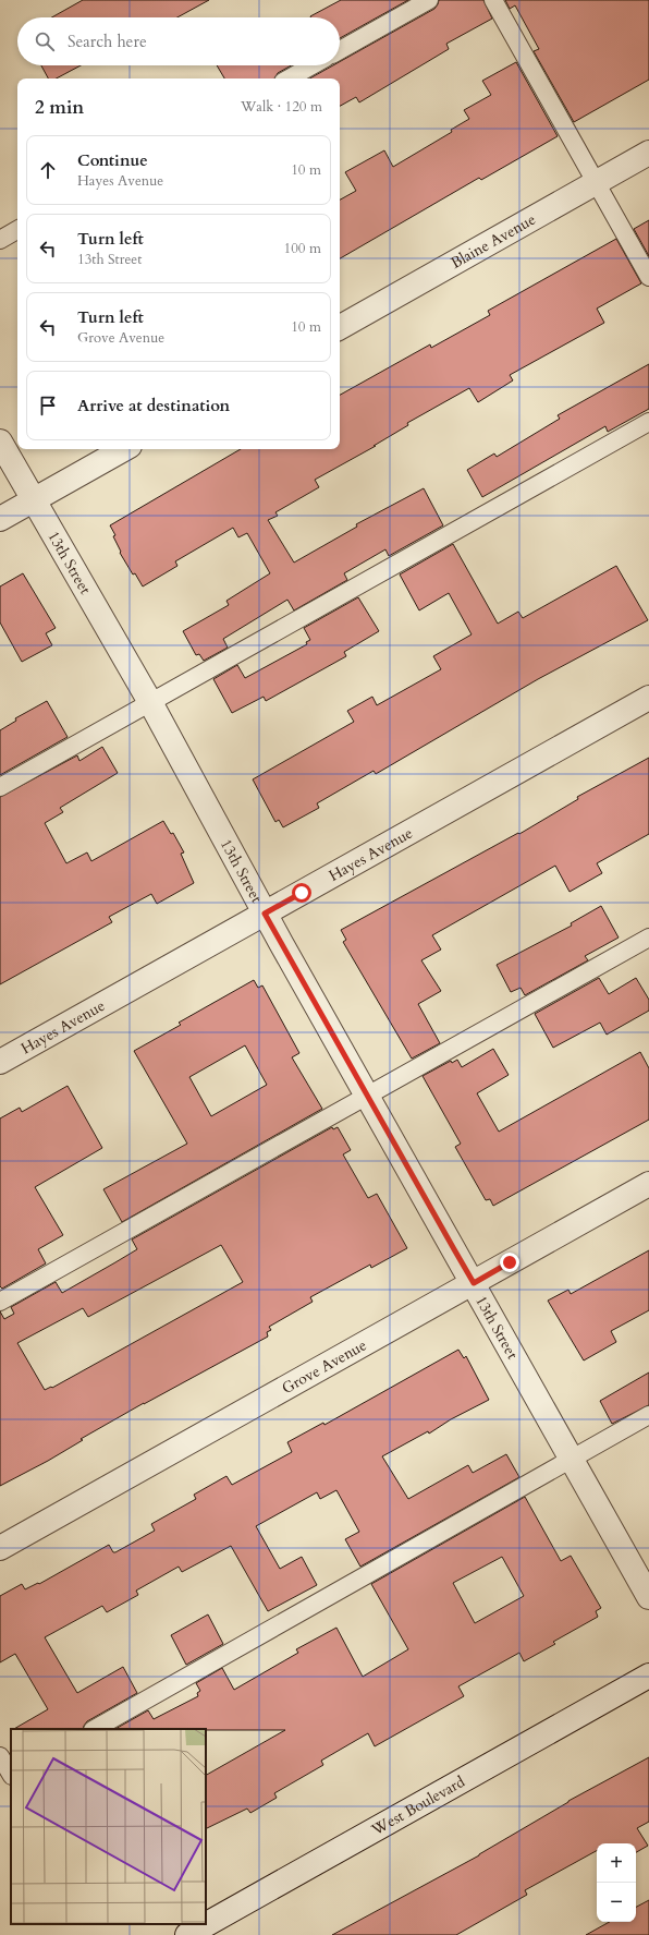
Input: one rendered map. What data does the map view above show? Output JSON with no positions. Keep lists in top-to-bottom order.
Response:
{
  "streets": {
    "street": [
      "Blaine Avenue",
      "13th Street",
      "Hayes Avenue",
      "Grove Avenue",
      "West Boulevard"
    ]
  },
  "crossings": [
    ["13th Street", "Hayes Avenue"],
    ["13th Street", "Grove Avenue"]
  ],
  "page": {
    "search": "Search here",
    "heading": ["2 min", "Walk · 120 m"],
    "list": [
      ["Continue", "Hayes Avenue", "10 m"],
      ["Turn left", "13th Street", "100 m"],
      ["Turn left", "Grove Avenue", "10 m"],
      "Arrive at destination"
    ],
    "map_buttons": ["+", "−"]
  }
}
